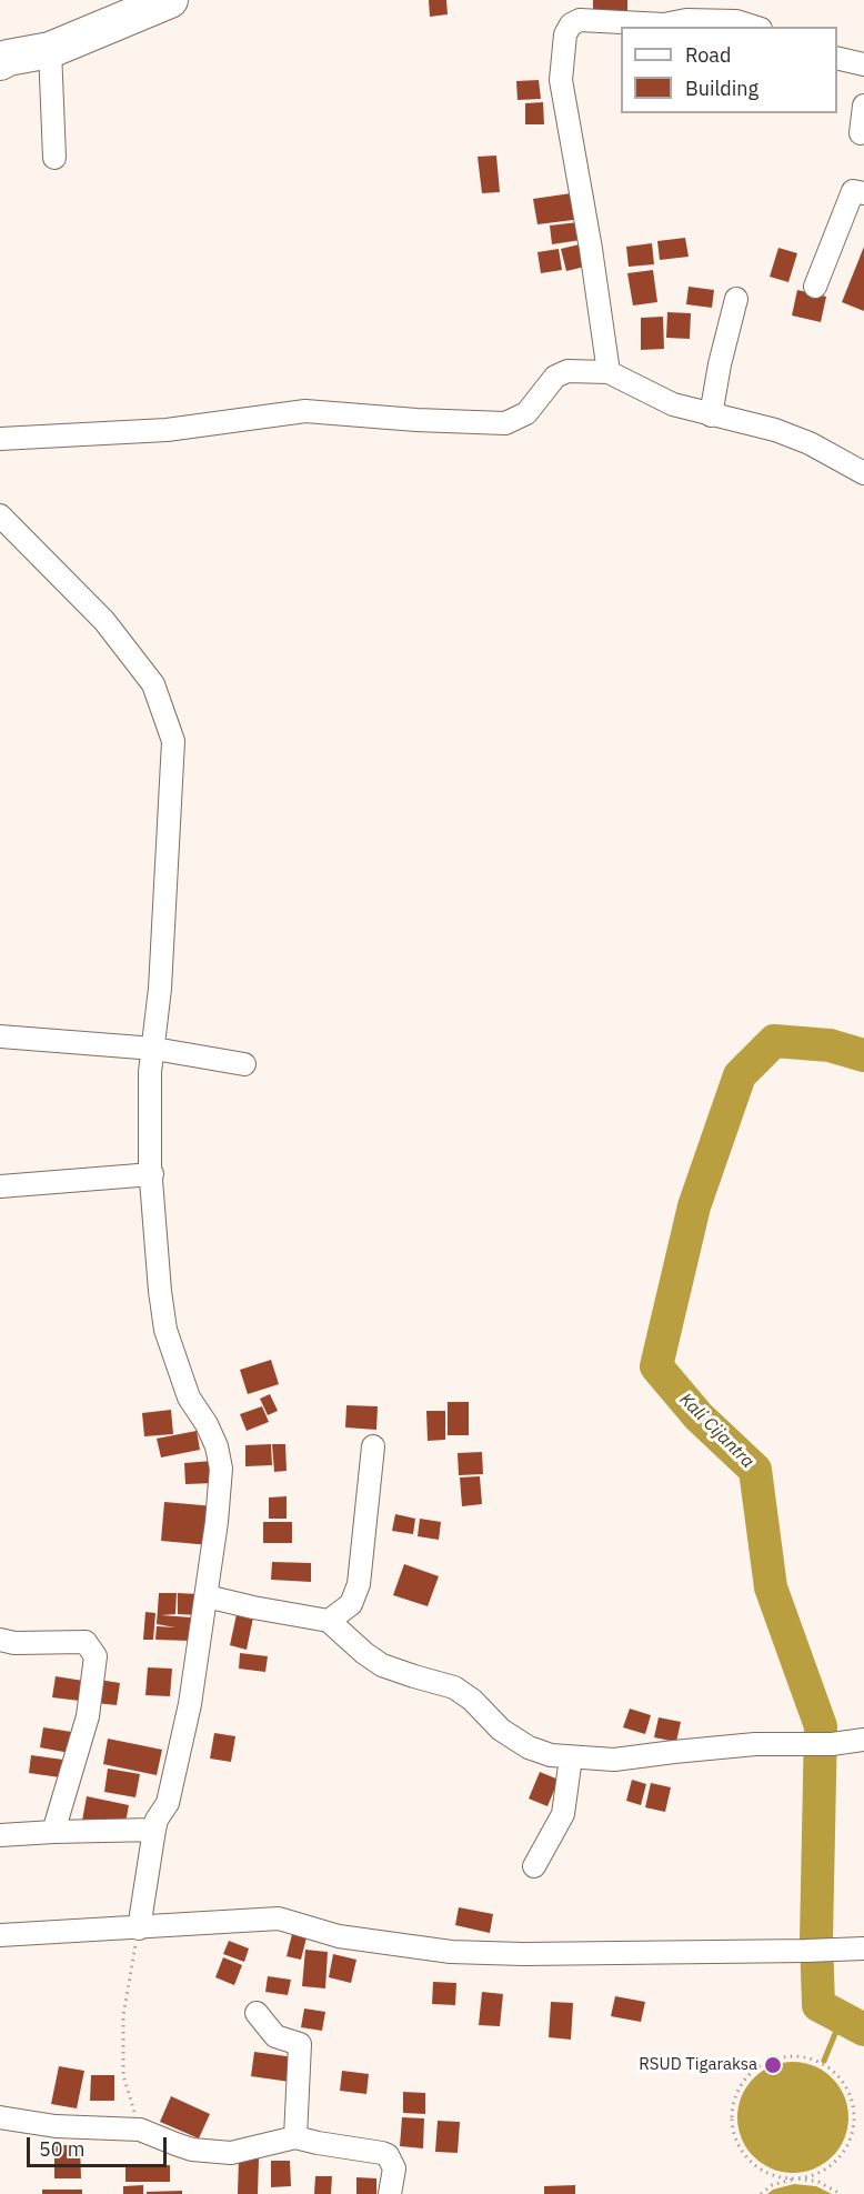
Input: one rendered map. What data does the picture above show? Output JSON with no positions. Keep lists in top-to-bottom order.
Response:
{
  "water": ["Kali Cijantra"],
  "places": ["RSUD Tigaraksa"],
  "legend": ["Road", "Building"],
  "scale_bar": "50 m"
}
